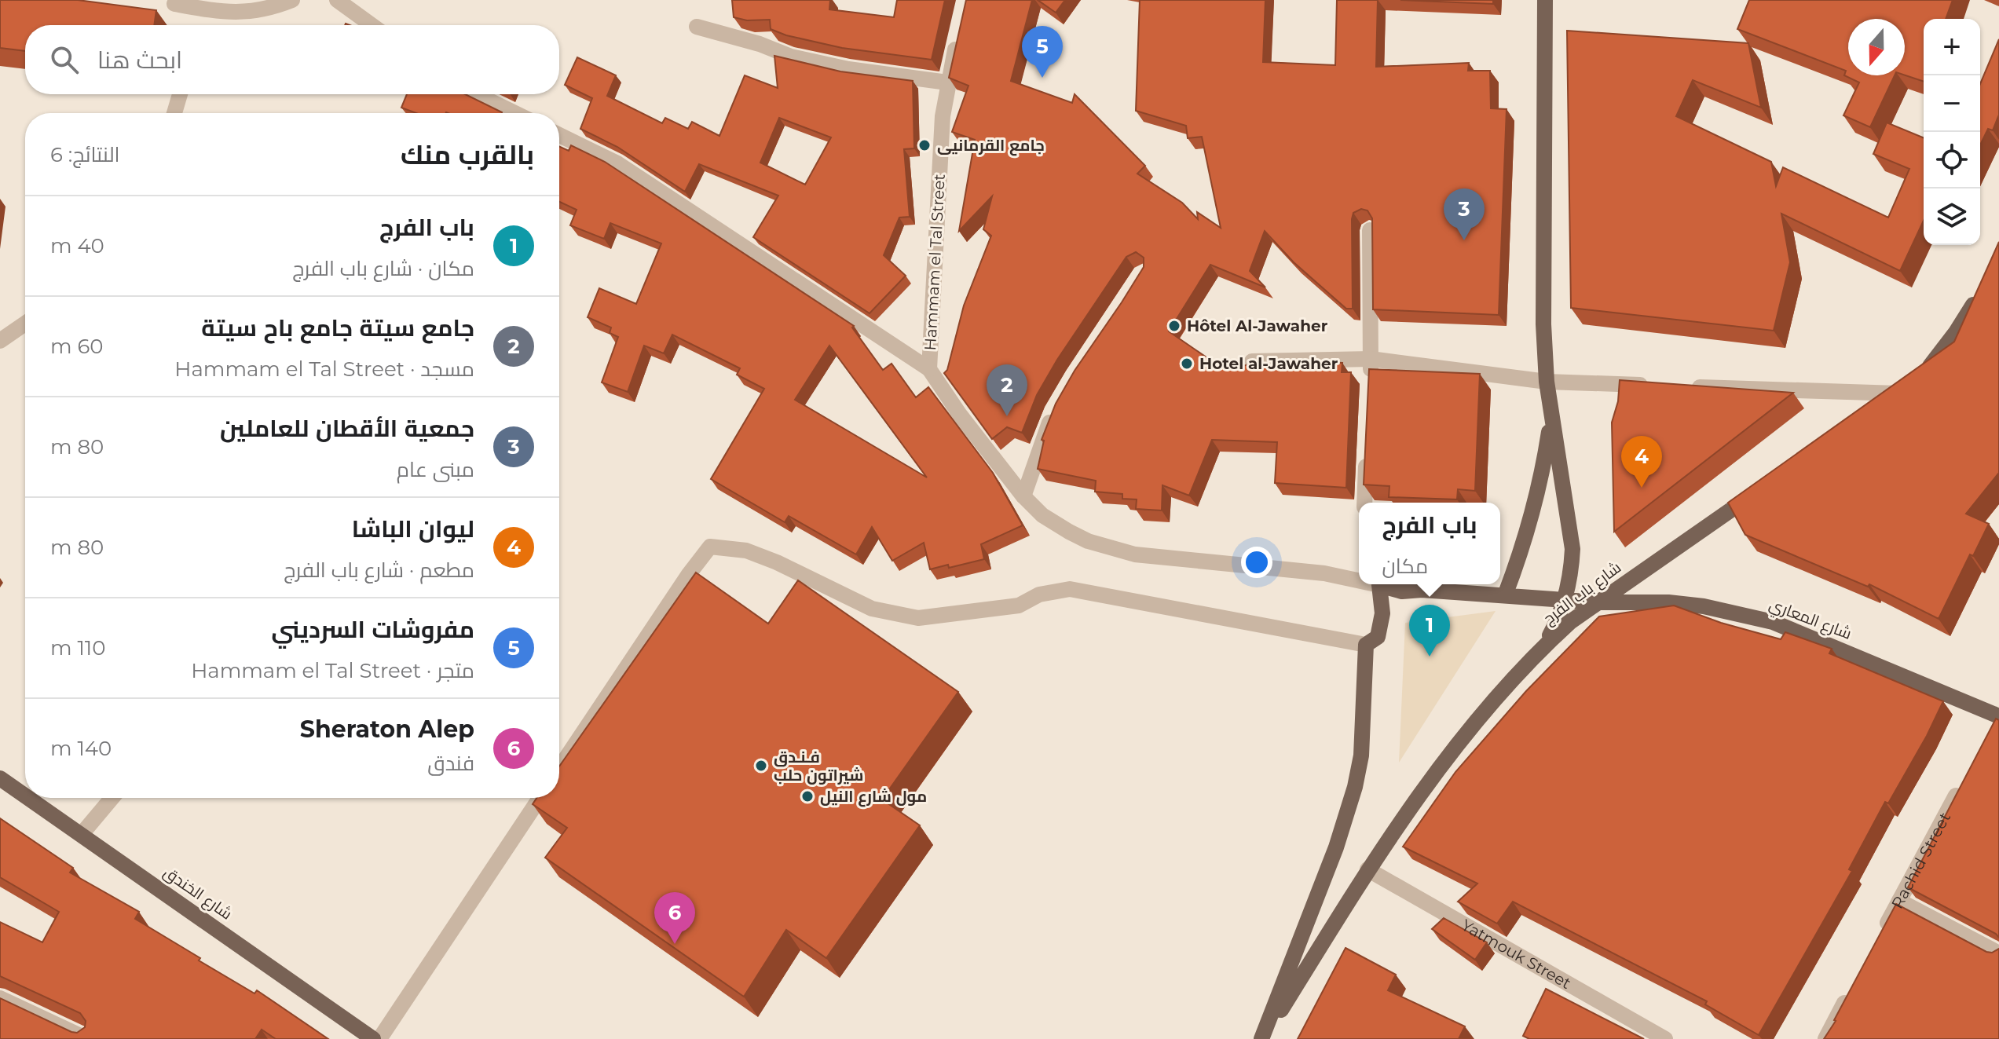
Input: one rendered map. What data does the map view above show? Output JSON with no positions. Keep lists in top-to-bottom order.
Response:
{
  "streets": {
    "main road": ["شارع باب الفرج", "شارع المعاري", "شارع الخندق"],
    "street": ["Hammam el Tal Street", "Rachid Street", "Yatmouk Street"]
  },
  "crossings": [
    ["شارع باب الفرج", "شارع المعاري"],
    ["شارع باب الفرج", "Yatmouk Street"]
  ],
  "places": [
    "جامع القرمانيى",
    "Hôtel Al-Jawaher",
    "Hotel al-Jawaher",
    "فـنـدق شيراتون حلب",
    "مول شارع النيل"
  ],
  "north": "bottom",
  "page": {
    "map_buttons": ["+", "−"],
    "search": "ابحث هنا",
    "pins": [
      "5",
      "3",
      "2",
      "4",
      "1",
      "6"
    ],
    "heading": ["بالقرب منك", "النتائج: 6"],
    "list": [
      {
        "mark": "1",
        "name": "باب الفرج",
        "note": "مكان · شارع باب الفرج",
        "value": "40 m"
      },
      {
        "mark": "2",
        "name": "جامع سيتة جامع باح سيتة",
        "note": "مسجد · Hammam el Tal Street",
        "value": "60 m"
      },
      {
        "mark": "3",
        "name": "جمعية الأقطان للعاملين",
        "note": "مبنى عام",
        "value": "80 m"
      },
      {
        "mark": "4",
        "name": "ليوان الباشا",
        "note": "مطعم · شارع باب الفرج",
        "value": "80 m"
      },
      {
        "mark": "5",
        "name": "مفروشات السرديني",
        "note": "متجر · Hammam el Tal Street",
        "value": "110 m"
      },
      {
        "mark": "6",
        "name": "Sheraton Alep",
        "note": "فندق",
        "value": "140 m"
      }
    ],
    "popup": ["باب الفرج", "مكان"]
  }
}
